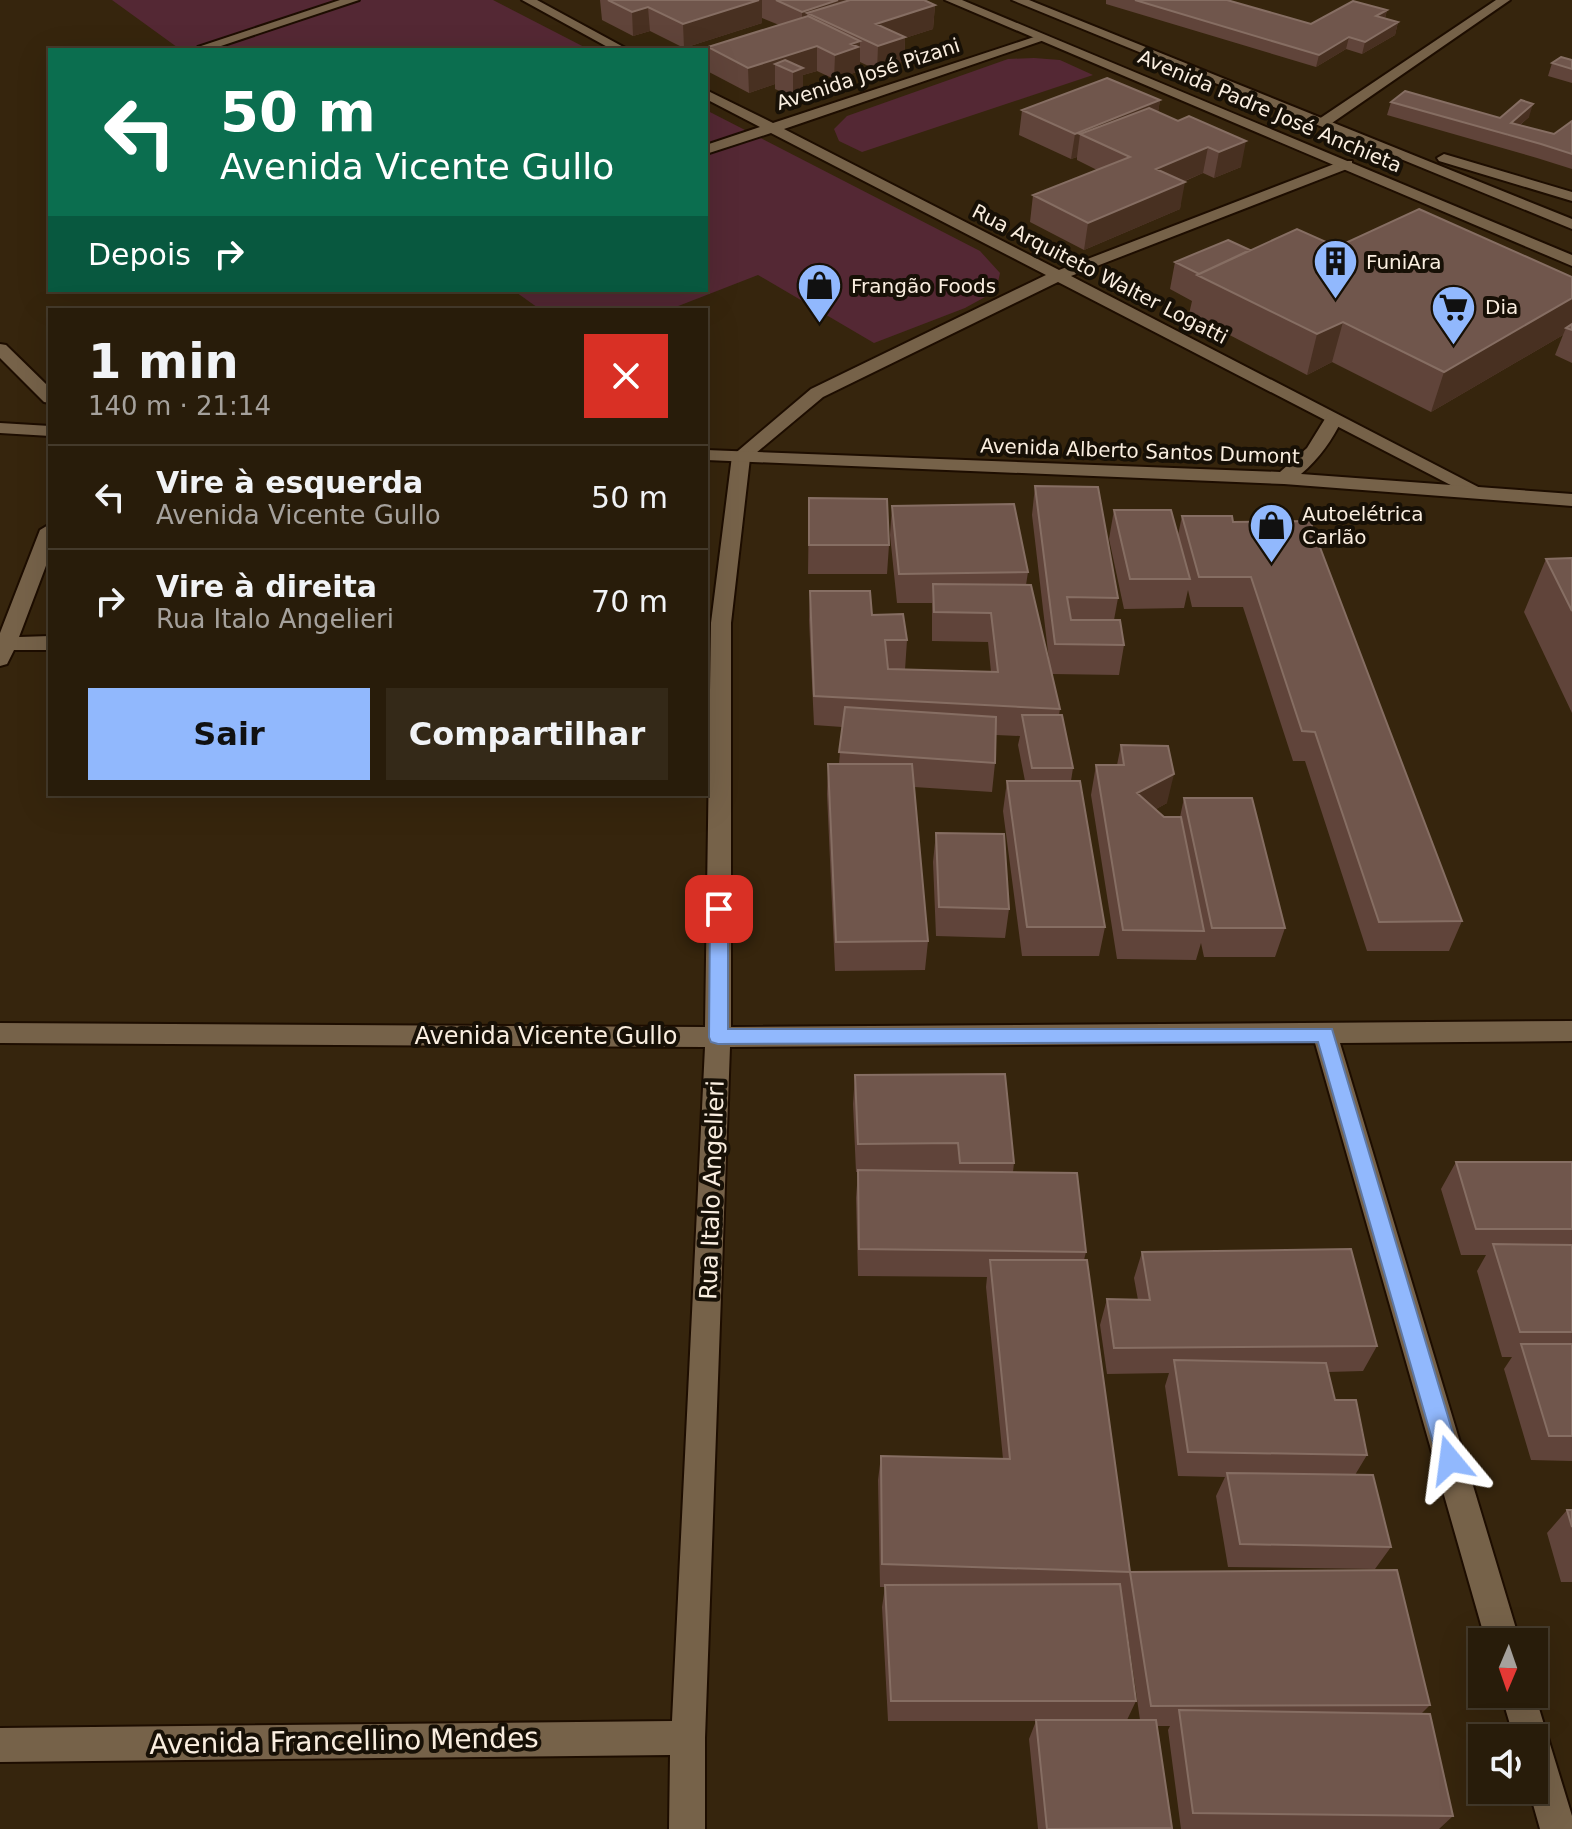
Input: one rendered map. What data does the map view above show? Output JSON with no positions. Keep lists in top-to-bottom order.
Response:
{
  "streets": {
    "street": [
      "Avenida José Pizani",
      "Avenida Padre José Anchieta",
      "Rua Arquiteto Walter Logatti",
      "Avenida Alberto Santos Dumont",
      "Avenida Vicente Gullo",
      "Rua Italo Angelieri",
      "Avenida Francellino Mendes"
    ]
  },
  "crossings": [
    ["Avenida José Pizani", "Avenida Padre José Anchieta"],
    ["Avenida José Pizani", "Rua Arquiteto Walter Logatti"],
    ["Rua Arquiteto Walter Logatti", "Avenida Alberto Santos Dumont"],
    ["Avenida Alberto Santos Dumont", "Rua Italo Angelieri"],
    ["Avenida Vicente Gullo", "Rua Italo Angelieri"],
    ["Rua Italo Angelieri", "Avenida Francellino Mendes"]
  ],
  "places": {
    "building": ["FuniAra"],
    "shop": ["Frangão Foods", "Autoelétrica Carlão"],
    "supermarket": ["Dia"]
  },
  "north": "bottom",
  "page": {
    "turn": ["50 m", "Avenida Vicente Gullo"],
    "then": "Depois",
    "heading": ["1 min", "140 m · 21:14"],
    "list": [
      {
        "name": "Vire à esquerda",
        "note": "Avenida Vicente Gullo",
        "value": "50 m"
      },
      {
        "name": "Vire à direita",
        "note": "Rua Italo Angelieri",
        "value": "70 m"
      }
    ],
    "buttons": ["Sair", "Compartilhar"]
  }
}
